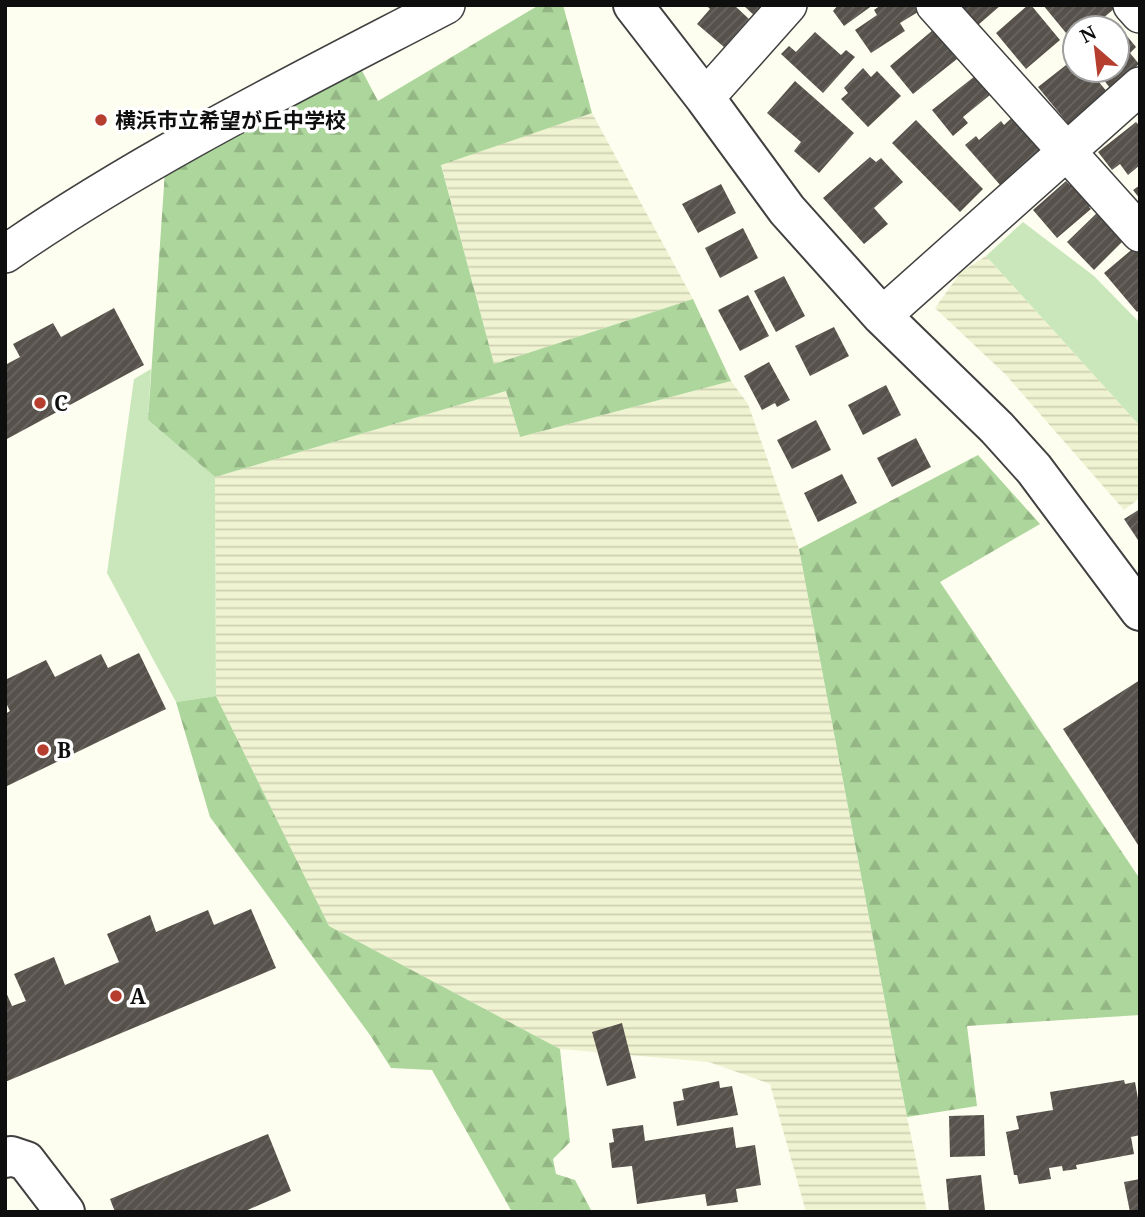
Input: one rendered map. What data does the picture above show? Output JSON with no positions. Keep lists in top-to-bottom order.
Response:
{
  "places": [
    "横浜市立希望が丘中学校",
    "C",
    "B",
    "A"
  ],
  "north": "top left"
}
